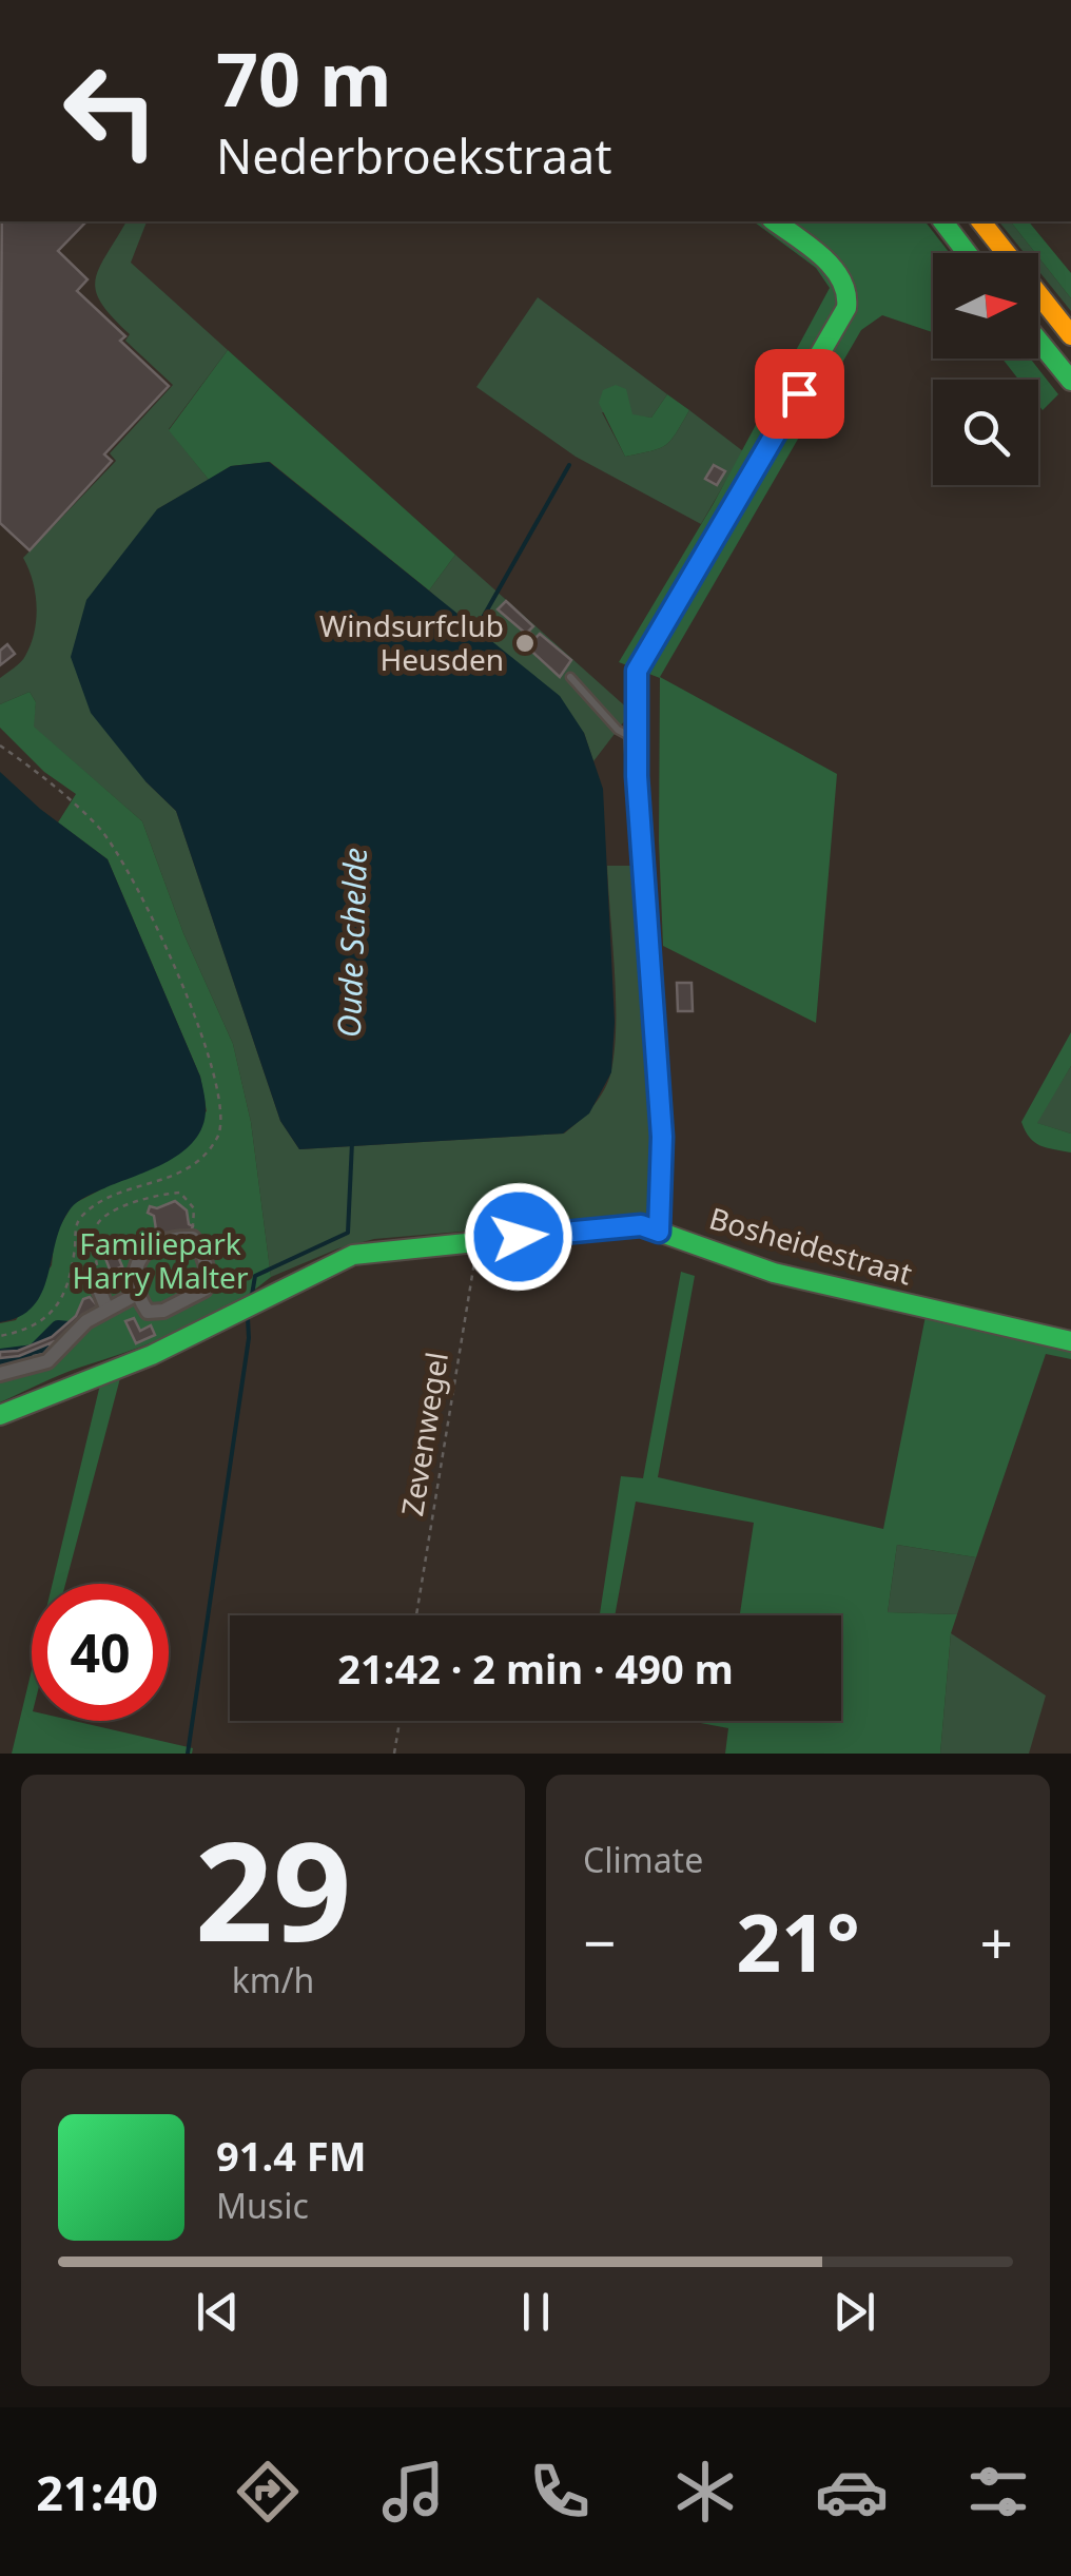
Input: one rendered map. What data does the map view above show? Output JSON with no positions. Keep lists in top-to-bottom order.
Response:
{
  "streets": {
    "main road": ["Bosheidestraat"],
    "path": ["Zevenwegel"]
  },
  "crossings": [
    ["Bosheidestraat", "Zevenwegel"]
  ],
  "water": ["Oude Schelde"],
  "parks": ["Familiepark Harry Malter"],
  "places": ["Windsurfclub Heusden"],
  "north": "right",
  "page": {
    "turn": ["70 m", "Nederbroekstraat"],
    "limit": "40",
    "trip": "21:42 · 2 min · 490 m",
    "tile": [
      ["29", "km/h"],
      "Climate"
    ],
    "heat": ["−", "21°", "+"],
    "song": ["91.4 FM", "Music"],
    "tabs": "21:40"
  }
}
